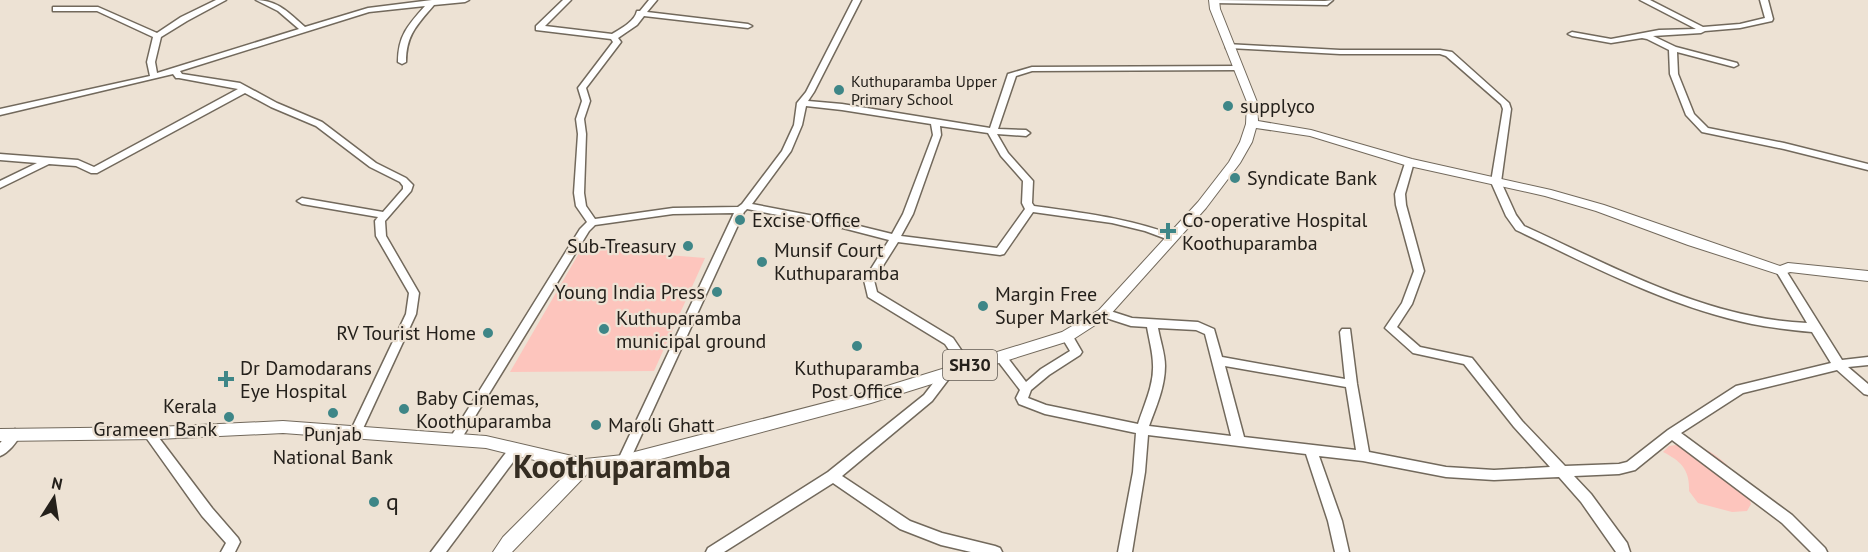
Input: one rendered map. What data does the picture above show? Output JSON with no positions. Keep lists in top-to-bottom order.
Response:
{
  "streets": {
    "main road": ["SH30"]
  },
  "districts": ["Koothuparamba"],
  "places": {
    "other": [
      "Kuthuparamba Upper Primary School",
      "supplyco",
      "Syndicate Bank",
      "Excise Office",
      "Sub-Treasury",
      "Munsif Court Kuthuparamba",
      "Young India Press",
      "Margin Free Super Market",
      "Kuthuparamba municipal ground",
      "RV Tourist Home",
      "Kuthuparamba Post Office",
      "Baby Cinemas, Koothuparamba",
      "Punjab National Bank",
      "Kerala Grameen Bank",
      "Maroli Ghatt",
      "q"
    ],
    "health": ["Co-operative Hospital Koothuparamba", "Dr Damodarans Eye Hospital"]
  },
  "north": "top"
}
